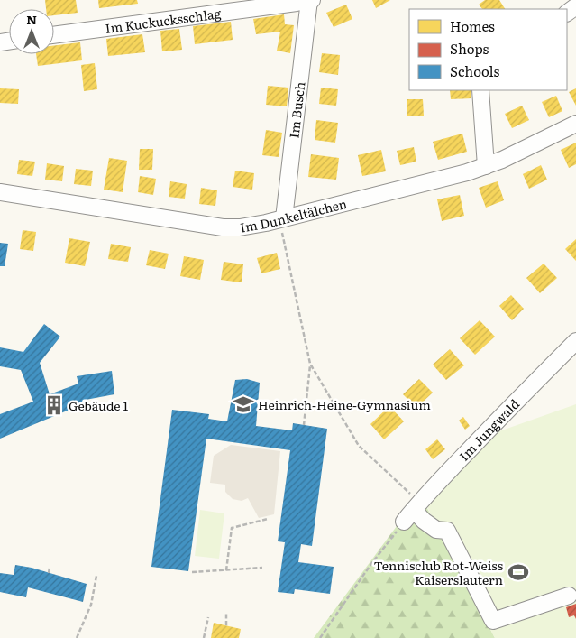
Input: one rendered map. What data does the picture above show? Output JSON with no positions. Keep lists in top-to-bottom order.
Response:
{
  "streets": {
    "street": [
      "Im Kuckucksschlag",
      "Im Busch",
      "Im Dunkeltälchen",
      "Im Jungwald"
    ]
  },
  "crossings": [
    ["Im Kuckucksschlag", "Im Busch"],
    ["Im Busch", "Im Dunkeltälchen"]
  ],
  "places": {
    "school or university": ["Heinrich-Heine-Gymnasium"],
    "building": ["Gebäude 1"],
    "sports": ["Tennisclub Rot-Weiss Kaiserslautern"]
  },
  "legend": ["Homes", "Shops", "Schools"],
  "north": "top"
}
